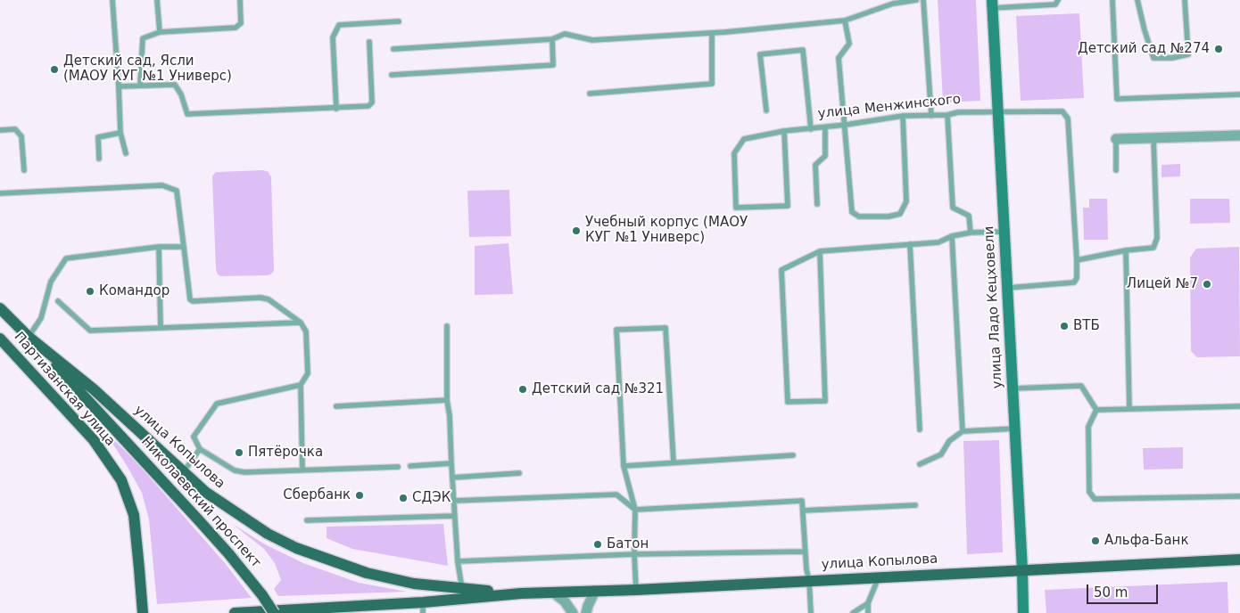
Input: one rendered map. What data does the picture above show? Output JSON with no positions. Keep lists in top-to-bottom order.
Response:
{
  "streets": {
    "main road": [
      "улица Ладо Кецховели",
      "Партизанская улица",
      "улица Копылова",
      "Николаевский проспект"
    ],
    "lane": ["улица Менжинского"]
  },
  "crossings": [
    ["улица Менжинского", "улица Ладо Кецховели"],
    ["улица Ладо Кецховели", "улица Копылова"],
    ["улица Копылова", "Николаевский проспект"]
  ],
  "places": [
    "Детский сад №274",
    "Детский сад, Ясли (МАОУ КУГ №1 Универс)",
    "Учебный корпус (МАОУ КУГ №1 Универс)",
    "Лицей №7",
    "Командор",
    "ВТБ",
    "Детский сад №321",
    "Пятёрочка",
    "Сбербанк",
    "СДЭК",
    "Альфа-Банк",
    "Батон"
  ],
  "scale_bar": "50 m"
}
